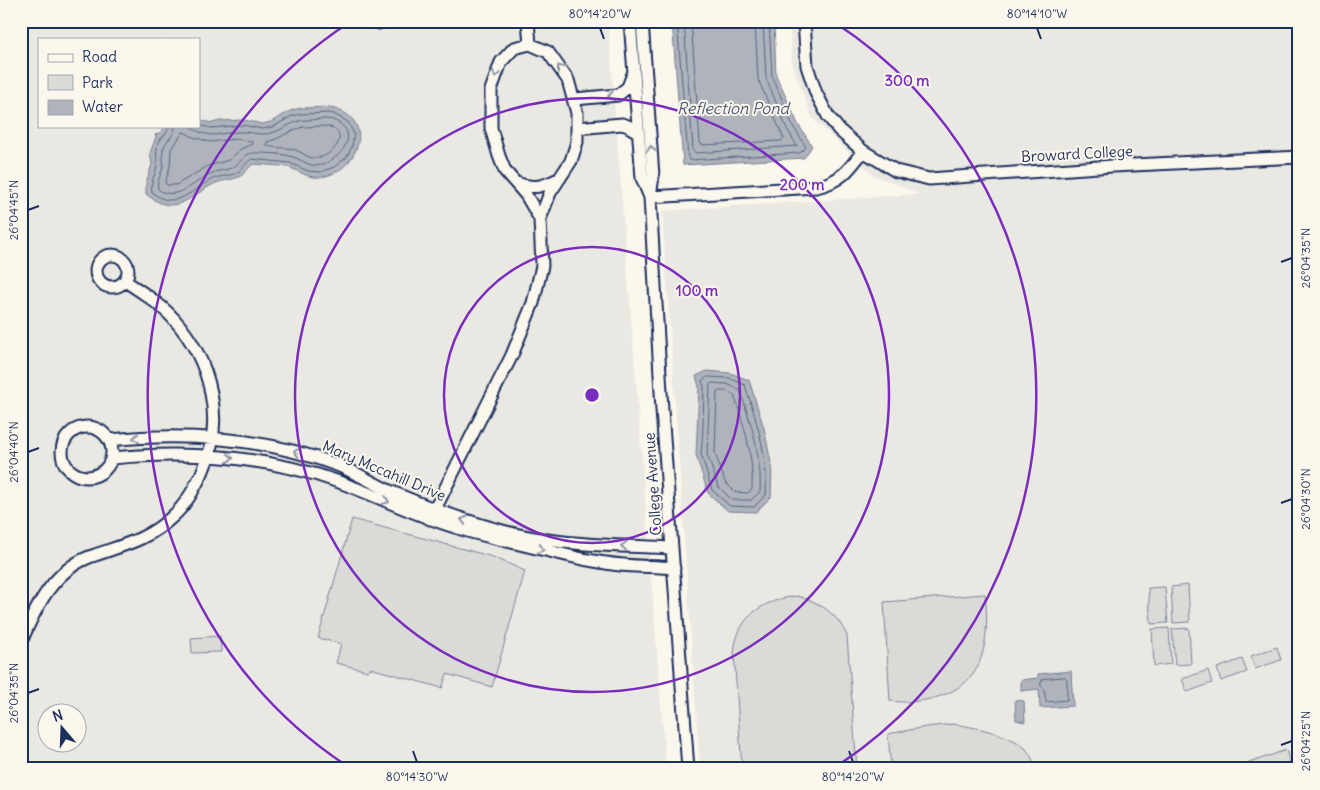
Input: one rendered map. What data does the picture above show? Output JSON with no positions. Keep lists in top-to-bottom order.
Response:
{
  "streets": {
    "street": ["Broward College", "Mary Mccahill Drive", "College Avenue"]
  },
  "crossings": [
    ["Mary Mccahill Drive", "College Avenue"]
  ],
  "water": ["Reflection Pond"],
  "legend": ["Road", "Park", "Water"],
  "north": "top",
  "coordinates": [
    "80°14'20\"W",
    "80°14'10\"W",
    "26°04'45\"N",
    "26°04'35\"N",
    "26°04'40\"N",
    "26°04'30\"N",
    "26°04'25\"N",
    "80°14'30\"W"
  ],
  "rings": ["300 m", "200 m", "100 m"]
}
